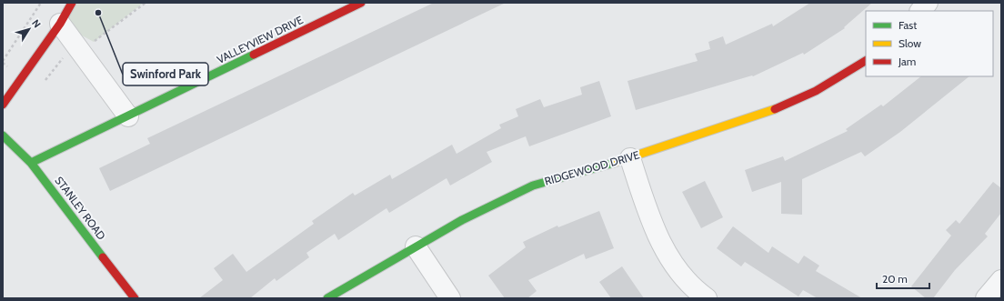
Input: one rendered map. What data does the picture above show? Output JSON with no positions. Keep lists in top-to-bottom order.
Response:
{
  "streets": {
    "street": ["VALLEYVIEW DRIVE", "RIDGEWOOD DRIVE", "STANLEY ROAD"]
  },
  "crossings": [
    ["VALLEYVIEW DRIVE", "STANLEY ROAD"]
  ],
  "places": ["Swinford Park"],
  "legend": ["Fast", "Slow", "Jam"],
  "scale_bar": "20 m",
  "north": "top right"
}
